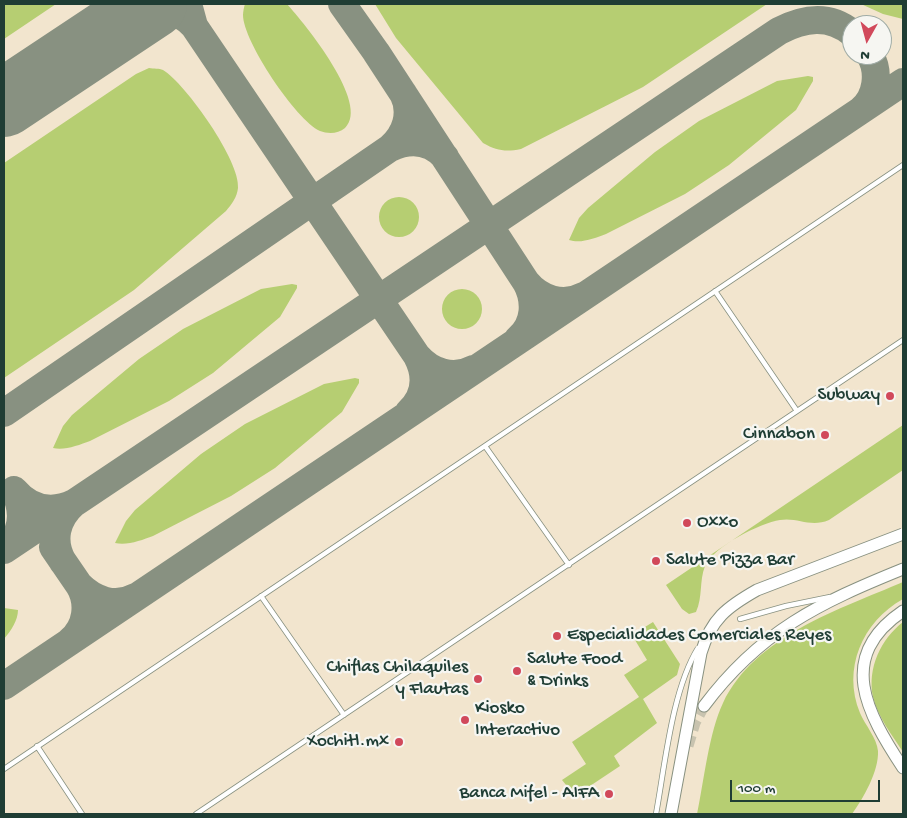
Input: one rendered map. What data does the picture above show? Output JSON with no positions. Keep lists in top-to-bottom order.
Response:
{
  "places": [
    "Subway",
    "Cinnabon",
    "Oxxo",
    "Salute Pizza Bar",
    "Especialidades Comerciales Reyes",
    "Salute Food & Drinks",
    "Chiflas Chilaquiles y Flautas",
    "Kiosko Interactivo",
    "Xochitl.mx",
    "Banca Mifel - AIFA"
  ],
  "scale_bar": "100 m",
  "north": "bottom"
}
